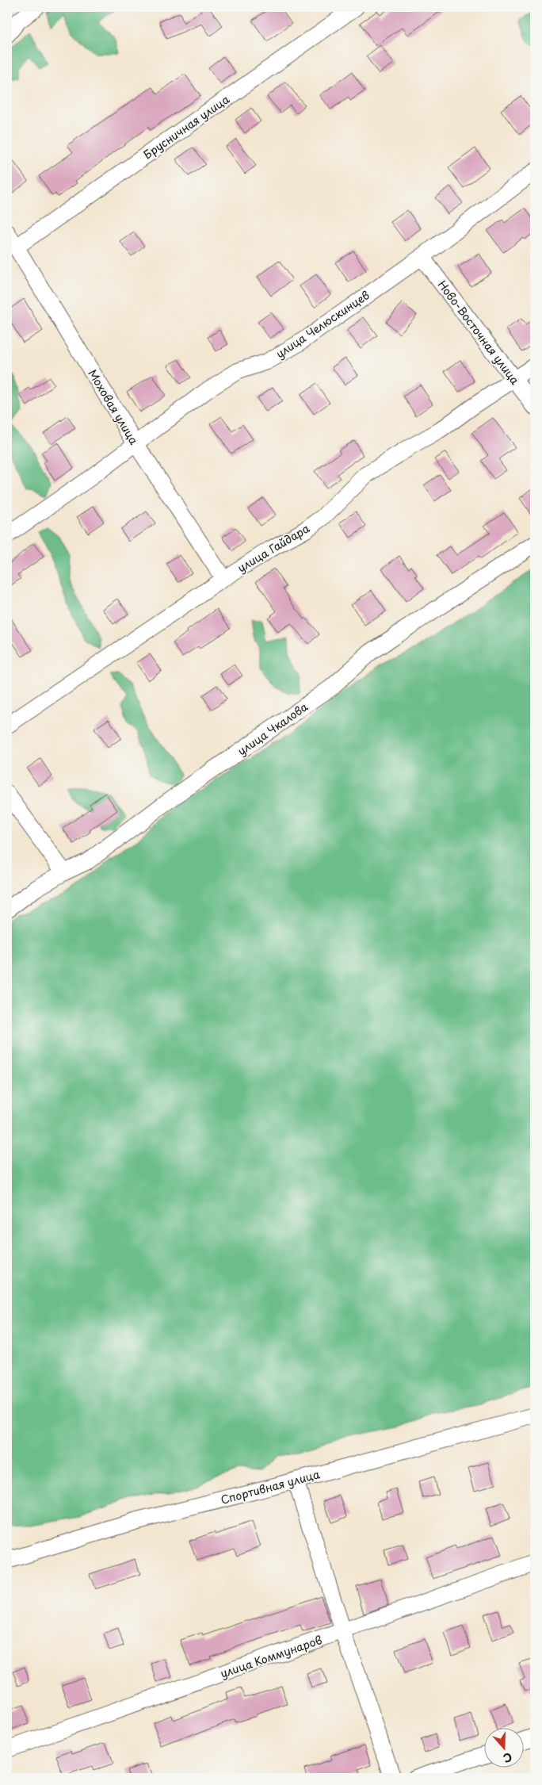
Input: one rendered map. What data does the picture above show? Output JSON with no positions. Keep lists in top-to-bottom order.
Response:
{
  "streets": {
    "street": [
      "Брусничная улица",
      "улица Челюскинцев",
      "Ново-Восточная улица",
      "Моховая улица",
      "улица Гайдара",
      "улица Чкалова",
      "Спортивная улица",
      "улица Коммунаров"
    ]
  },
  "crossings": [
    ["Брусничная улица", "Моховая улица"],
    ["улица Челюскинцев", "Ново-Восточная улица"],
    ["улица Челюскинцев", "Моховая улица"],
    ["Ново-Восточная улица", "улица Гайдара"],
    ["Моховая улица", "улица Гайдара"]
  ],
  "north": "bottom"
}
